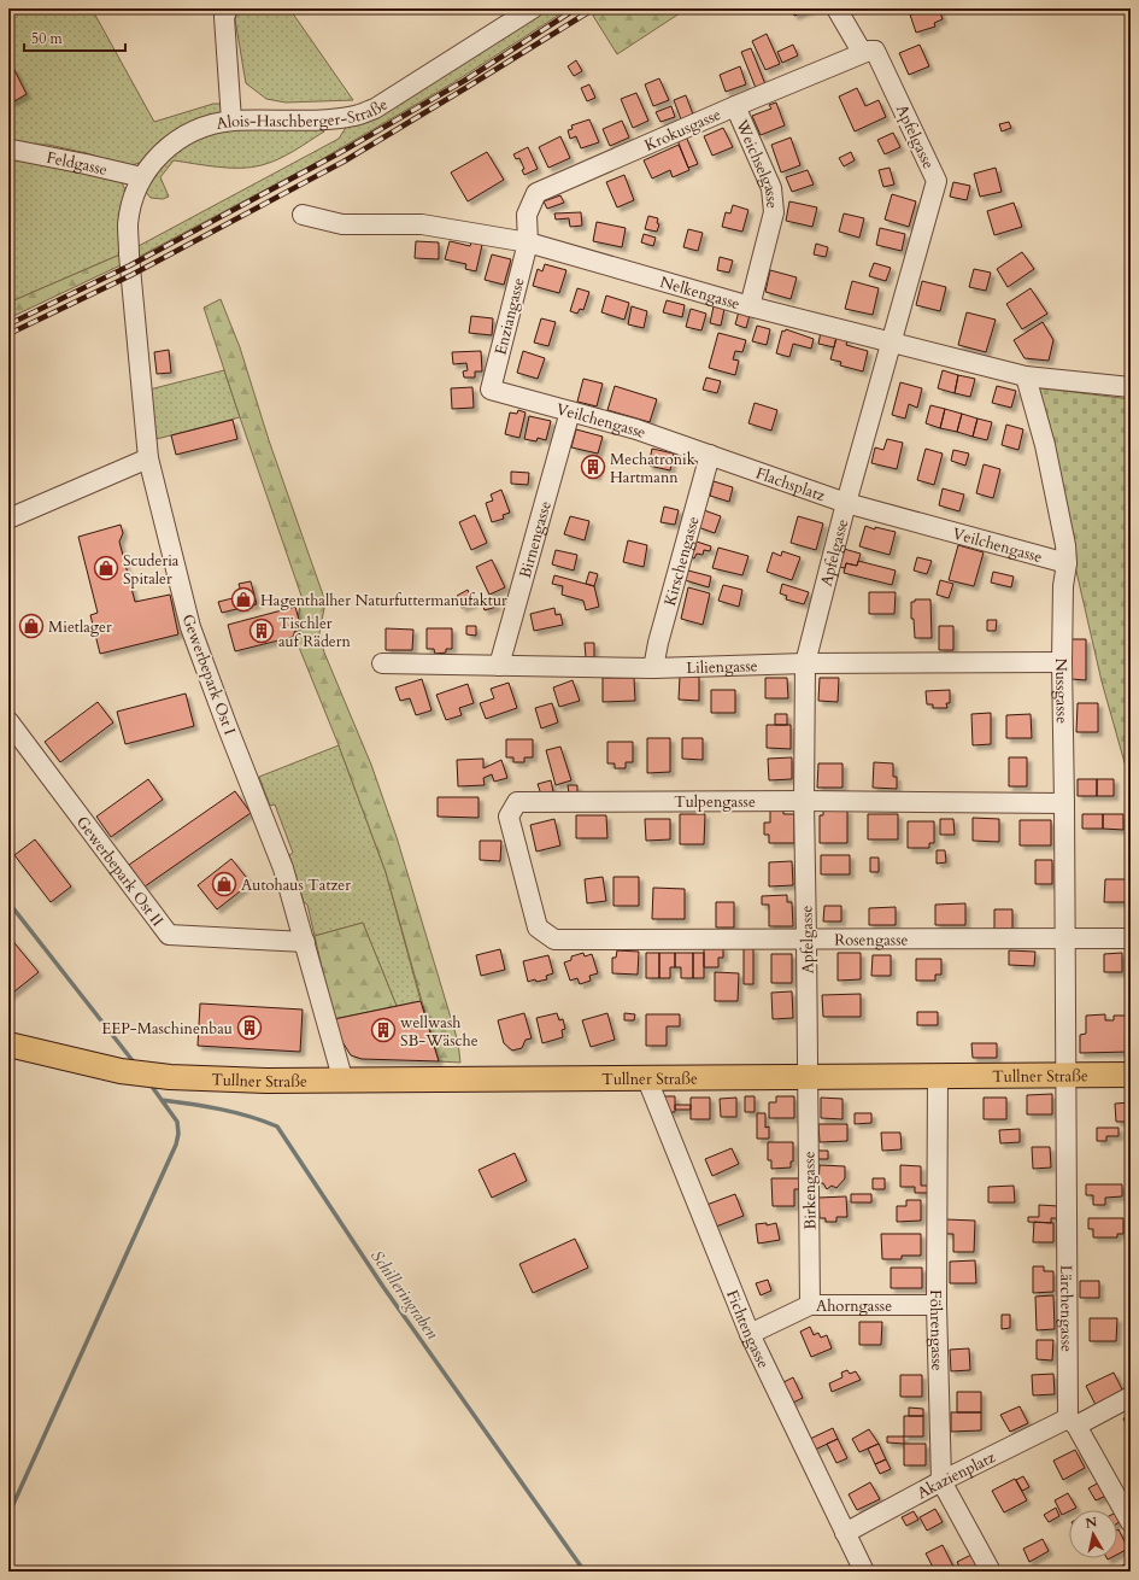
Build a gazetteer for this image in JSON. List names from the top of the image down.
{
  "streets": {
    "main road": ["Tullner Straße"],
    "street": [
      "Alois-Haschberger-Straße",
      "Krokusgasse",
      "Apfelgasse",
      "Feldgasse",
      "Weichselgasse",
      "Nelkengasse",
      "Enziangasse",
      "Veilchengasse",
      "Flachsplatz",
      "Birnengasse",
      "Kirschengasse",
      "Liliengasse",
      "Gewerbepark Ost I",
      "Nussgasse",
      "Tulpengasse",
      "Gewerbepark Ost II",
      "Rosengasse",
      "Birkengasse",
      "Ahorngasse",
      "Lärchengasse",
      "Fichtengasse",
      "Föhrengasse",
      "Akazienplatz"
    ]
  },
  "crossings": [
    ["Alois-Haschberger-Straße", "Feldgasse"],
    ["Alois-Haschberger-Straße", "Gewerbepark Ost I"],
    ["Krokusgasse", "Apfelgasse"],
    ["Krokusgasse", "Weichselgasse"],
    ["Krokusgasse", "Nelkengasse"],
    ["Krokusgasse", "Enziangasse"],
    ["Apfelgasse", "Nelkengasse"],
    ["Apfelgasse", "Flachsplatz"],
    ["Apfelgasse", "Liliengasse"],
    ["Apfelgasse", "Tulpengasse"],
    ["Apfelgasse", "Rosengasse"],
    ["Apfelgasse", "Tullner Straße"],
    ["Apfelgasse", "Birkengasse"],
    ["Weichselgasse", "Nelkengasse"],
    ["Nelkengasse", "Enziangasse"],
    ["Nelkengasse", "Nussgasse"],
    ["Enziangasse", "Veilchengasse"],
    ["Veilchengasse", "Flachsplatz"],
    ["Veilchengasse", "Birnengasse"],
    ["Veilchengasse", "Kirschengasse"],
    ["Veilchengasse", "Nussgasse"],
    ["Flachsplatz", "Kirschengasse"],
    ["Birnengasse", "Liliengasse"],
    ["Kirschengasse", "Liliengasse"],
    ["Liliengasse", "Nussgasse"],
    ["Gewerbepark Ost I", "Gewerbepark Ost II"],
    ["Gewerbepark Ost I", "Tullner Straße"],
    ["Nussgasse", "Tulpengasse"],
    ["Nussgasse", "Rosengasse"],
    ["Nussgasse", "Lärchengasse"],
    ["Tulpengasse", "Rosengasse"],
    ["Tullner Straße", "Birkengasse"],
    ["Tullner Straße", "Lärchengasse"],
    ["Tullner Straße", "Fichtengasse"],
    ["Tullner Straße", "Föhrengasse"],
    ["Birkengasse", "Ahorngasse"],
    ["Ahorngasse", "Fichtengasse"],
    ["Ahorngasse", "Föhrengasse"],
    ["Lärchengasse", "Akazienplatz"],
    ["Fichtengasse", "Akazienplatz"],
    ["Föhrengasse", "Akazienplatz"]
  ],
  "water": ["Schilleringraben"],
  "places": {
    "building": [
      "Mechatronik Hartmann",
      "Tischler auf Rädern",
      "EEP-Maschinenbau",
      "wellwash SB-Wäsche"
    ],
    "shop": [
      "Scuderia Spitaler",
      "Hagenthalher Naturfuttermanufaktur",
      "Mietlager",
      "Autohaus Tatzer"
    ]
  },
  "scale_bar": "50 m",
  "north": "top"
}
